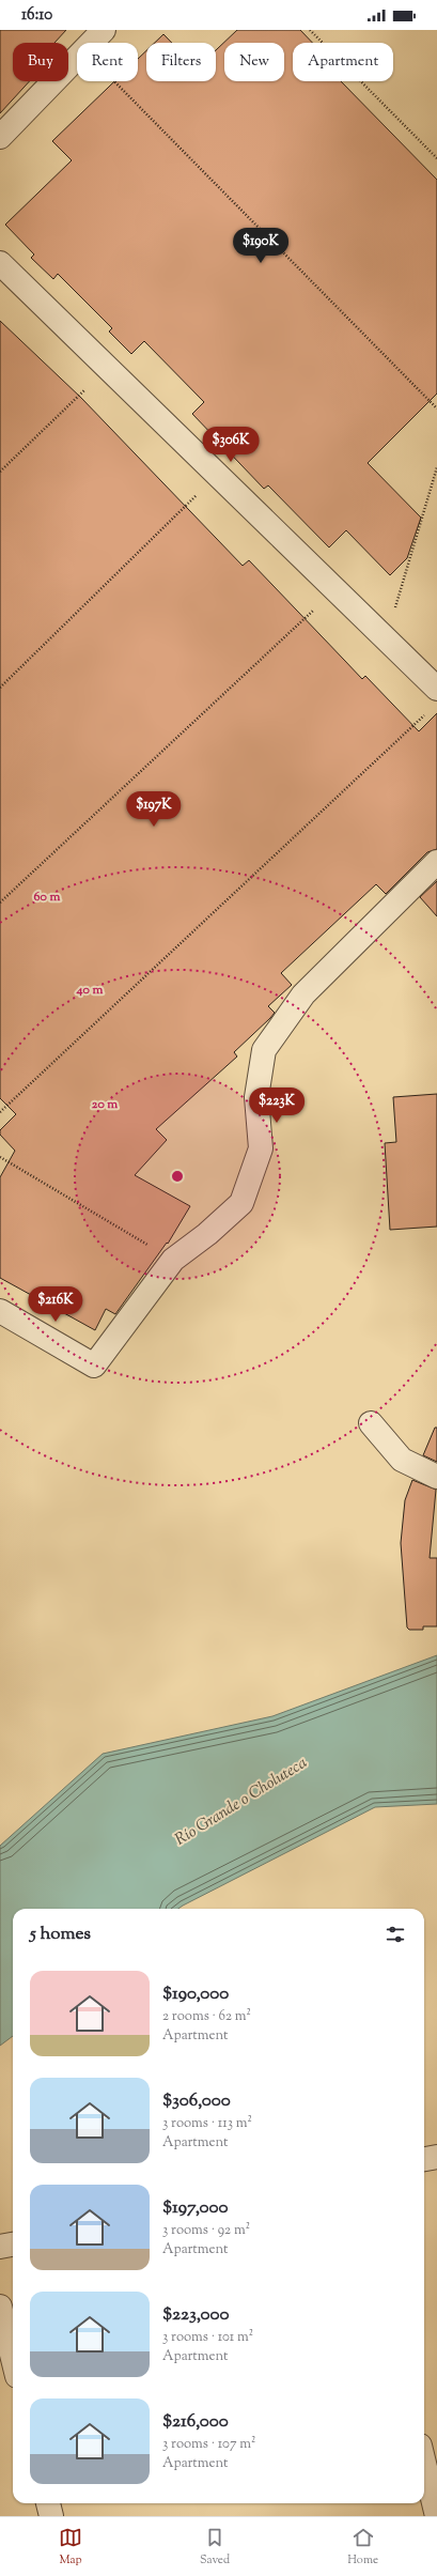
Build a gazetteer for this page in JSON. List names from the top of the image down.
{
  "water": ["Río Grande o Choluteca"],
  "page": {
    "status": "16:10",
    "chip": [
      "Buy",
      "Rent",
      "Filters",
      "New",
      "Apartment"
    ],
    "price": [
      "$190K",
      "$306K",
      "$197K",
      "$223K",
      "$216K"
    ],
    "heading": "5 homes",
    "list": [
      {
        "name": "$190,000",
        "note": "2 rooms · 62 m² · Apartment"
      },
      {
        "name": "$306,000",
        "note": "3 rooms · 113 m² · Apartment"
      },
      {
        "name": "$197,000",
        "note": "3 rooms · 92 m² · Apartment"
      },
      {
        "name": "$223,000",
        "note": "3 rooms · 101 m² · Apartment"
      },
      {
        "name": "$216,000",
        "note": "3 rooms · 107 m² · Apartment"
      }
    ],
    "tabs": ["Map", "Saved", "Home"]
  },
  "rings": ["60 m", "40 m", "20 m"]
}
